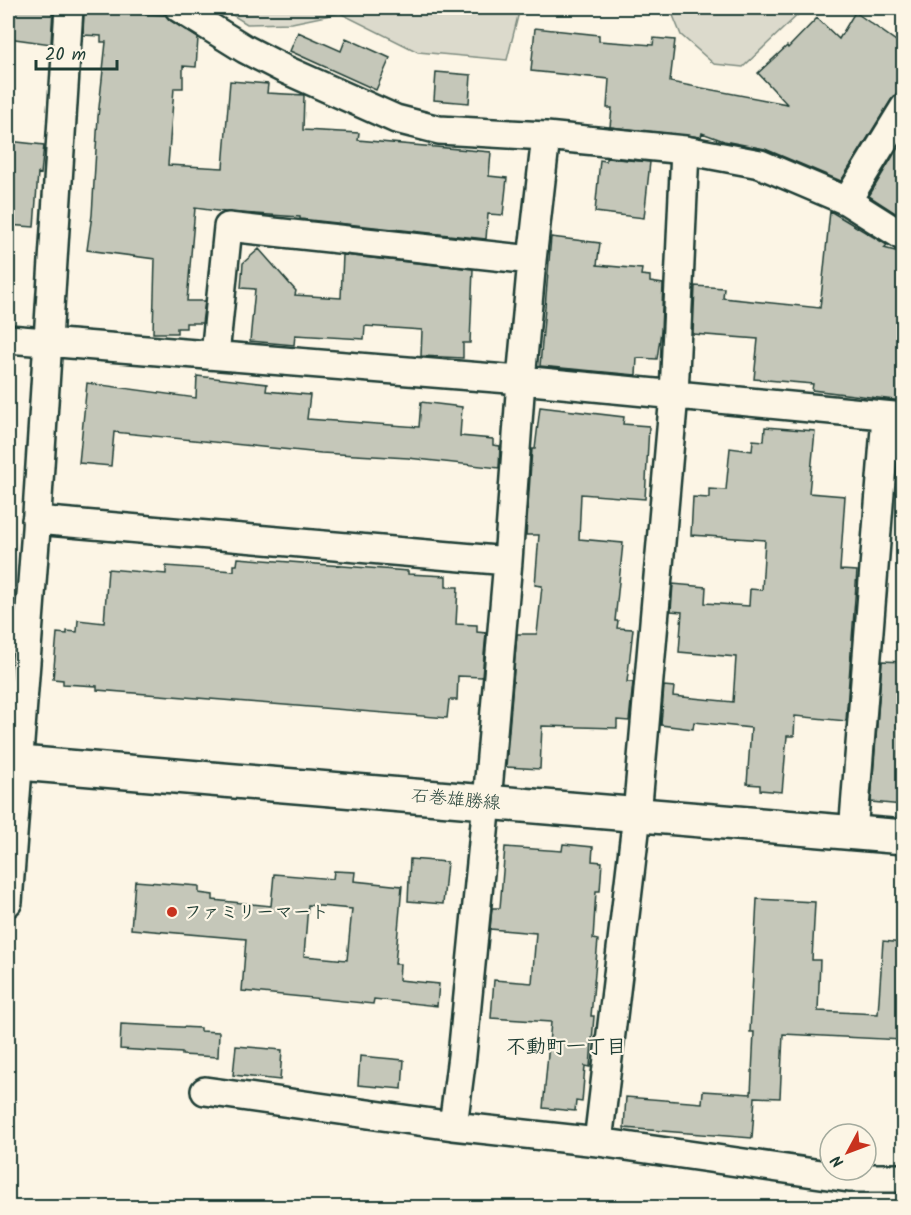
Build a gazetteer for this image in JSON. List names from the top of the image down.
{
  "streets": {
    "main road": ["石巻雄勝線"]
  },
  "districts": ["不動町一丁目"],
  "places": ["ファミリーマート"],
  "scale_bar": "20 m",
  "north": "bottom left"
}
